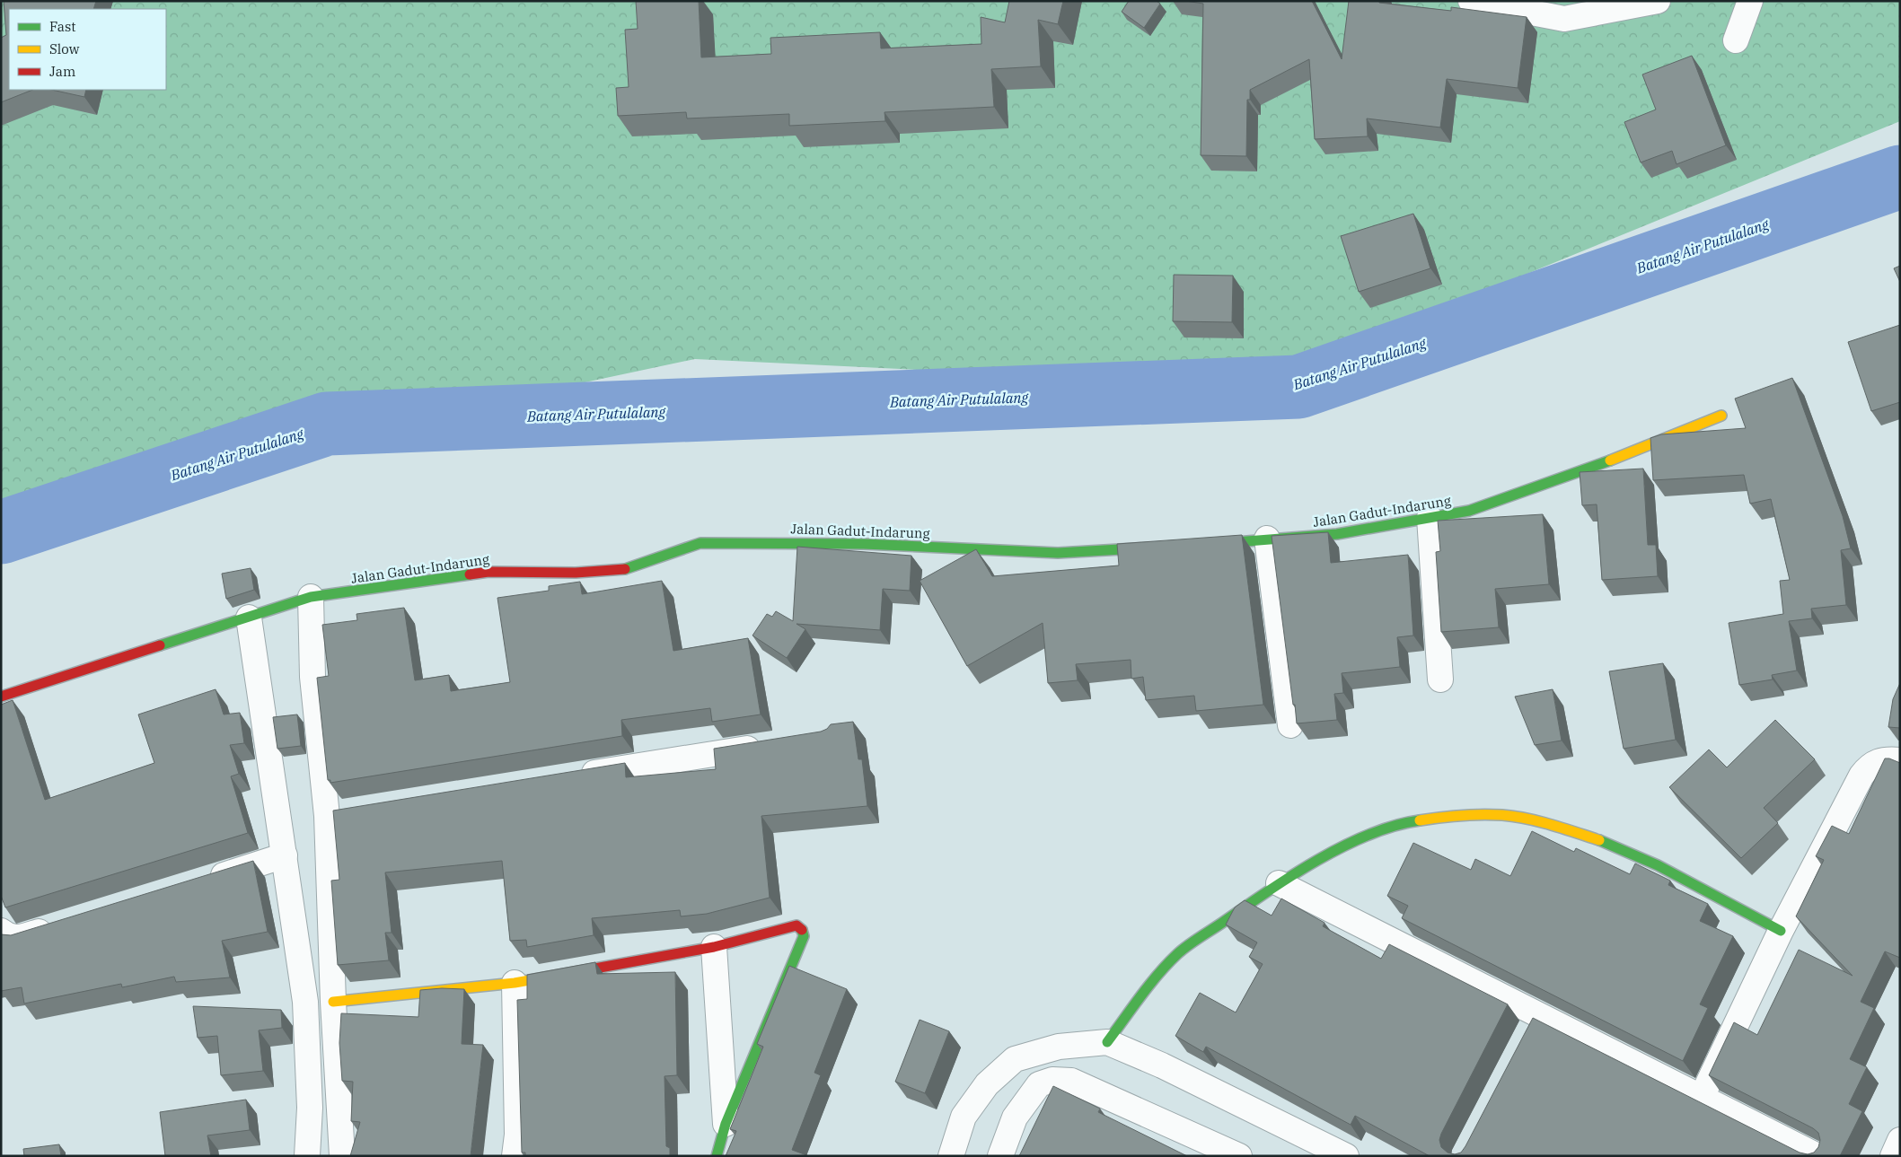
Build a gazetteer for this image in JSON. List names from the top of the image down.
{
  "streets": {
    "street": ["Jalan Gadut-Indarung"]
  },
  "water": ["Batang Air Putulalang"],
  "legend": ["Fast", "Slow", "Jam"]
}
